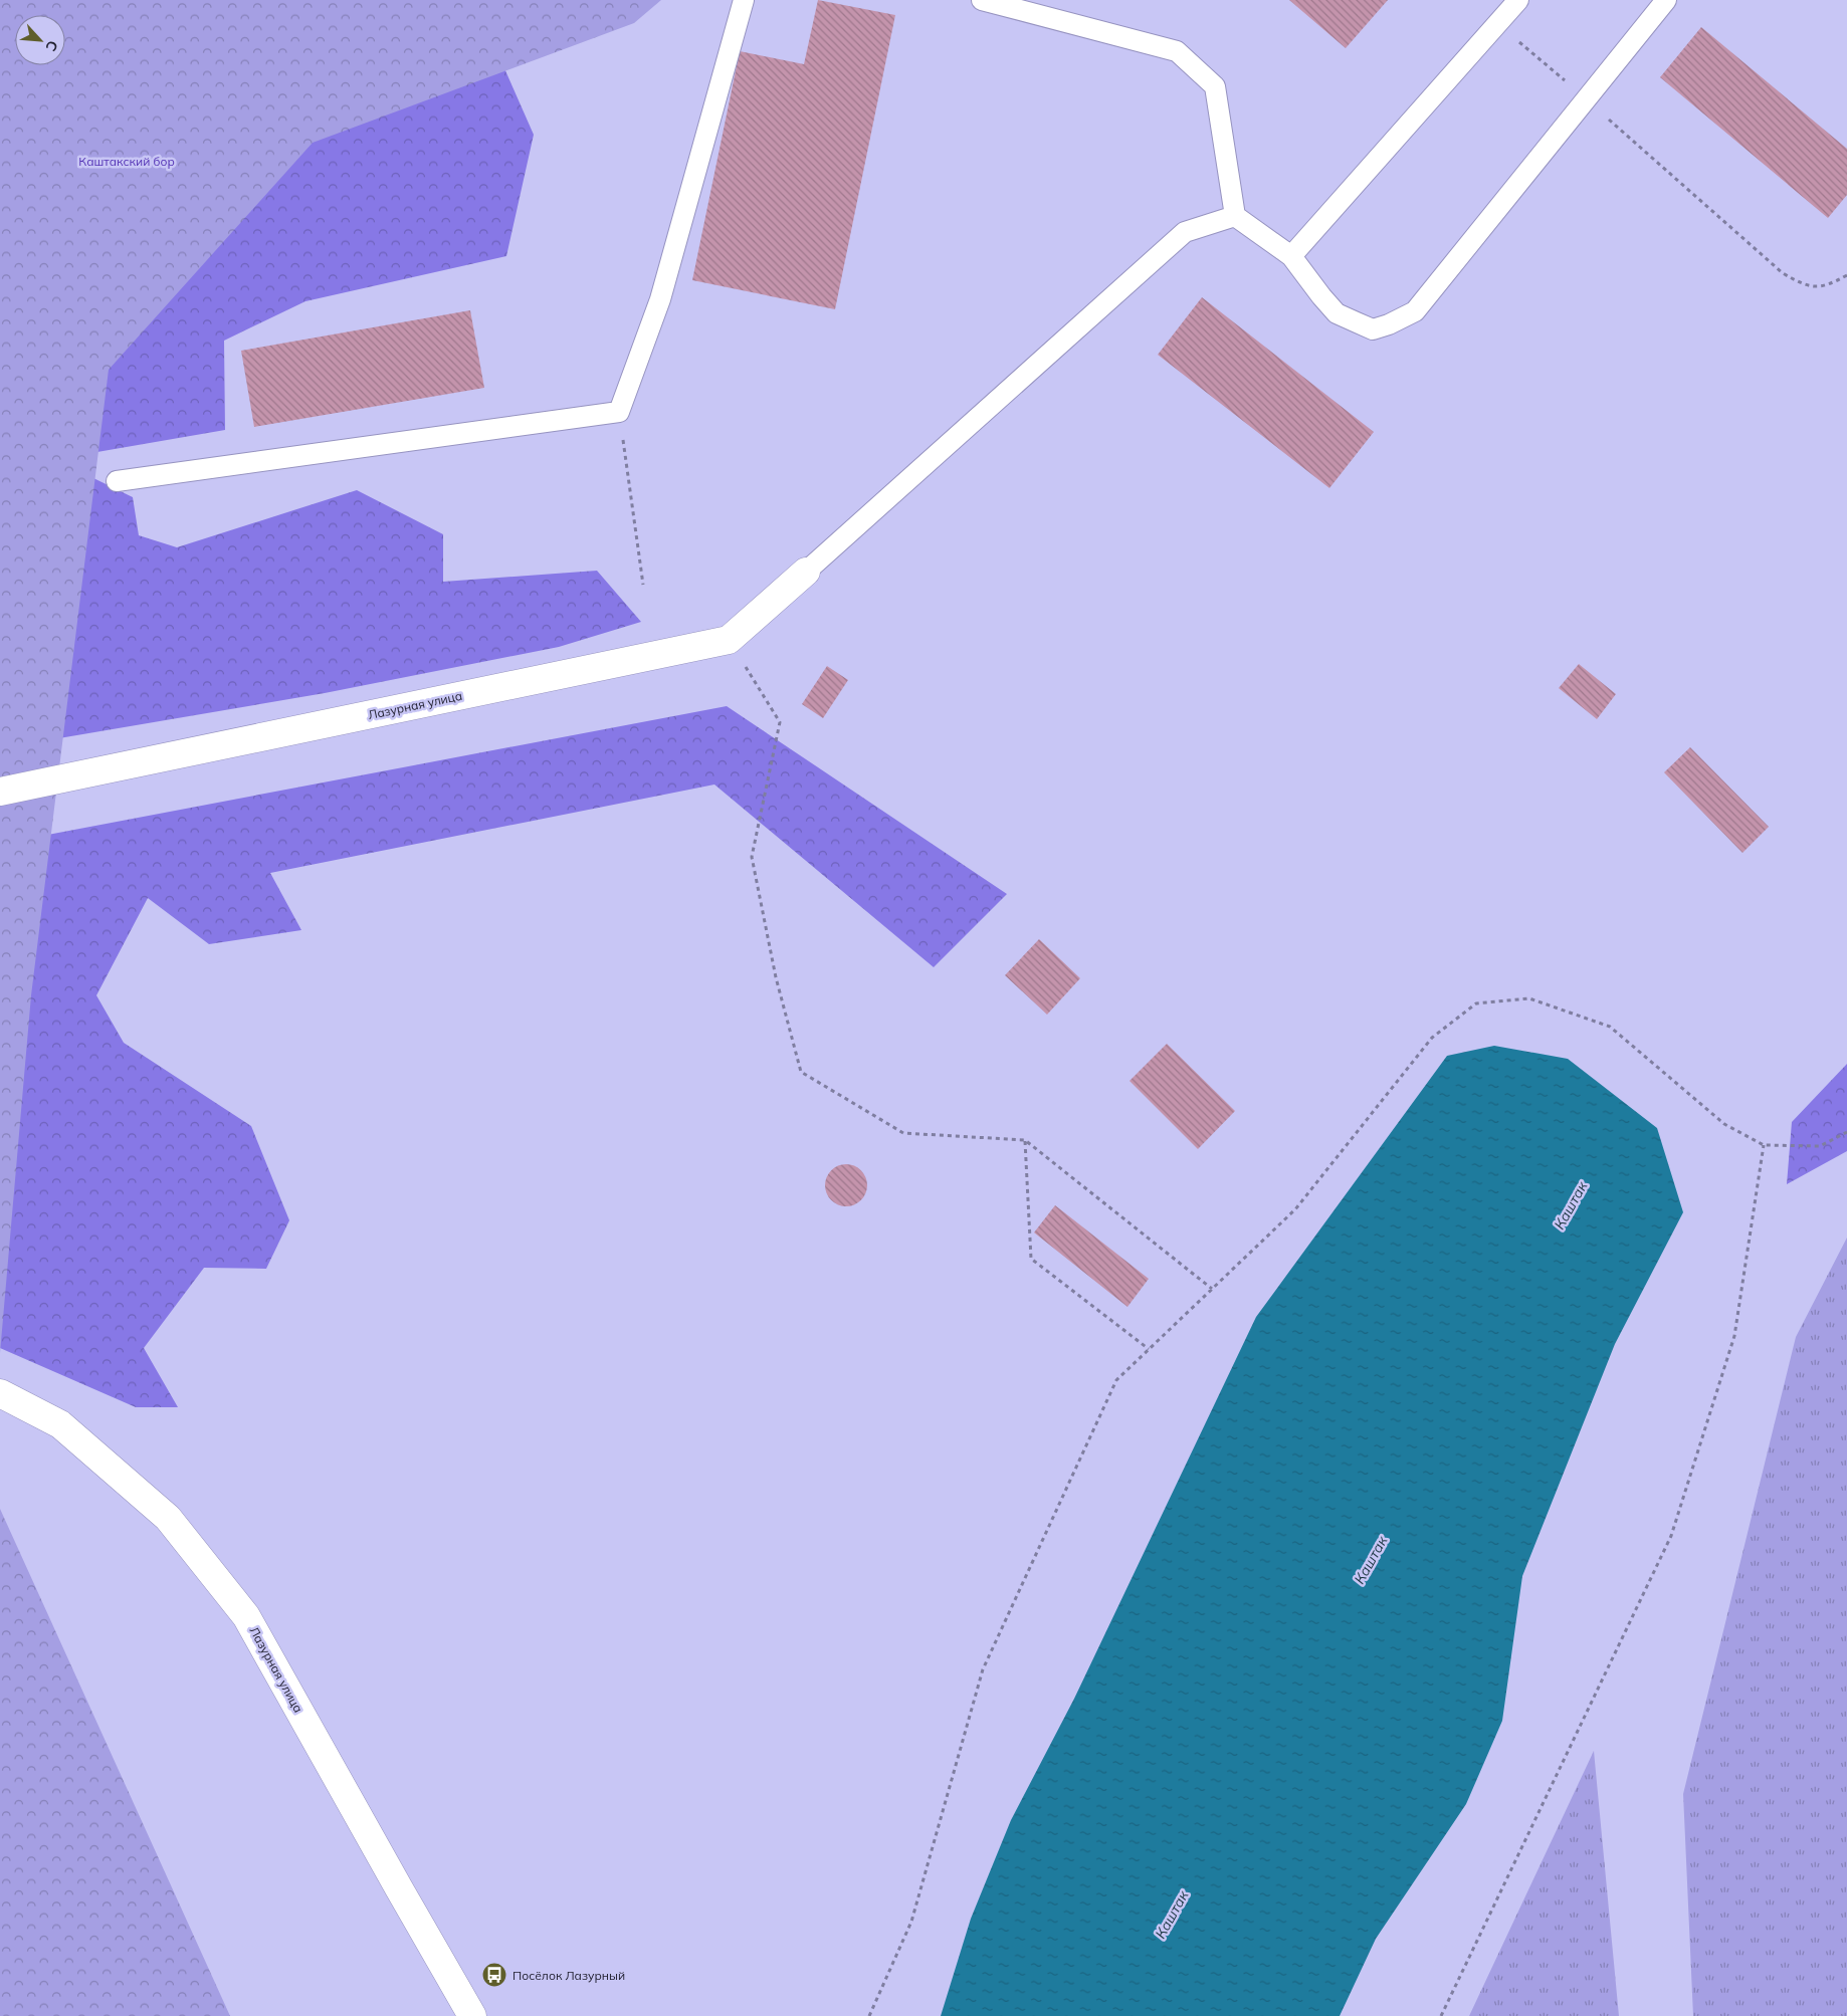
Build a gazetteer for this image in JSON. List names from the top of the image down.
{
  "streets": {
    "street": ["Лазурная улица"]
  },
  "water": ["Каштак"],
  "parks": ["Каштакский бор"],
  "places": {
    "bus stop": ["Посёлок Лазурный"]
  },
  "north": "bottom right"
}
